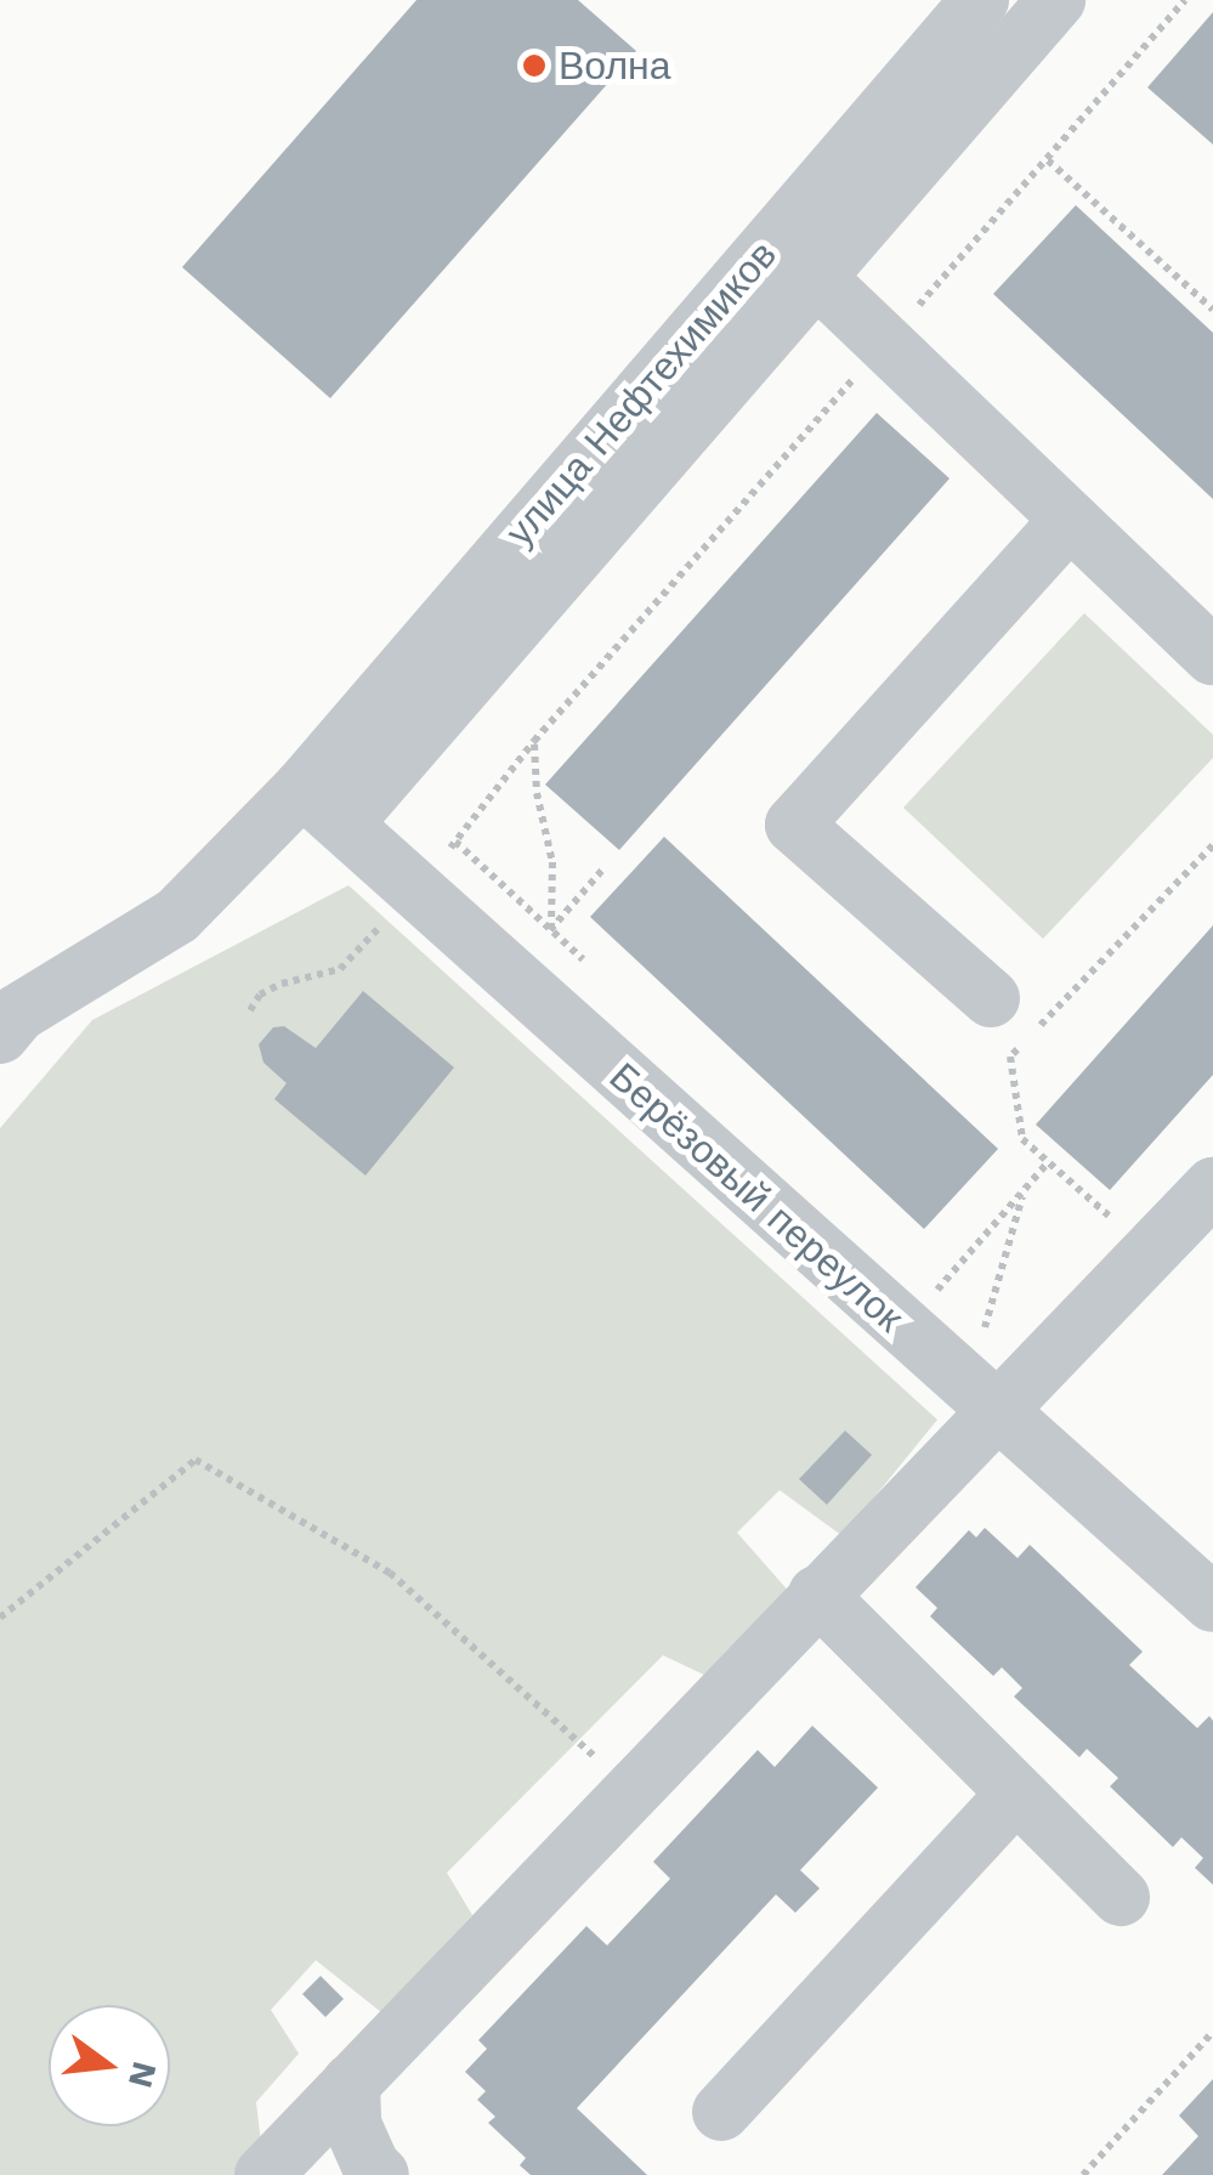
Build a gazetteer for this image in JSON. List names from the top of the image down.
{
  "streets": {
    "street": ["улица Нефтехимиков", "Берёзовый переулок"]
  },
  "crossings": [
    ["улица Нефтехимиков", "Берёзовый переулок"]
  ],
  "places": ["Волна"],
  "north": "right"
}
